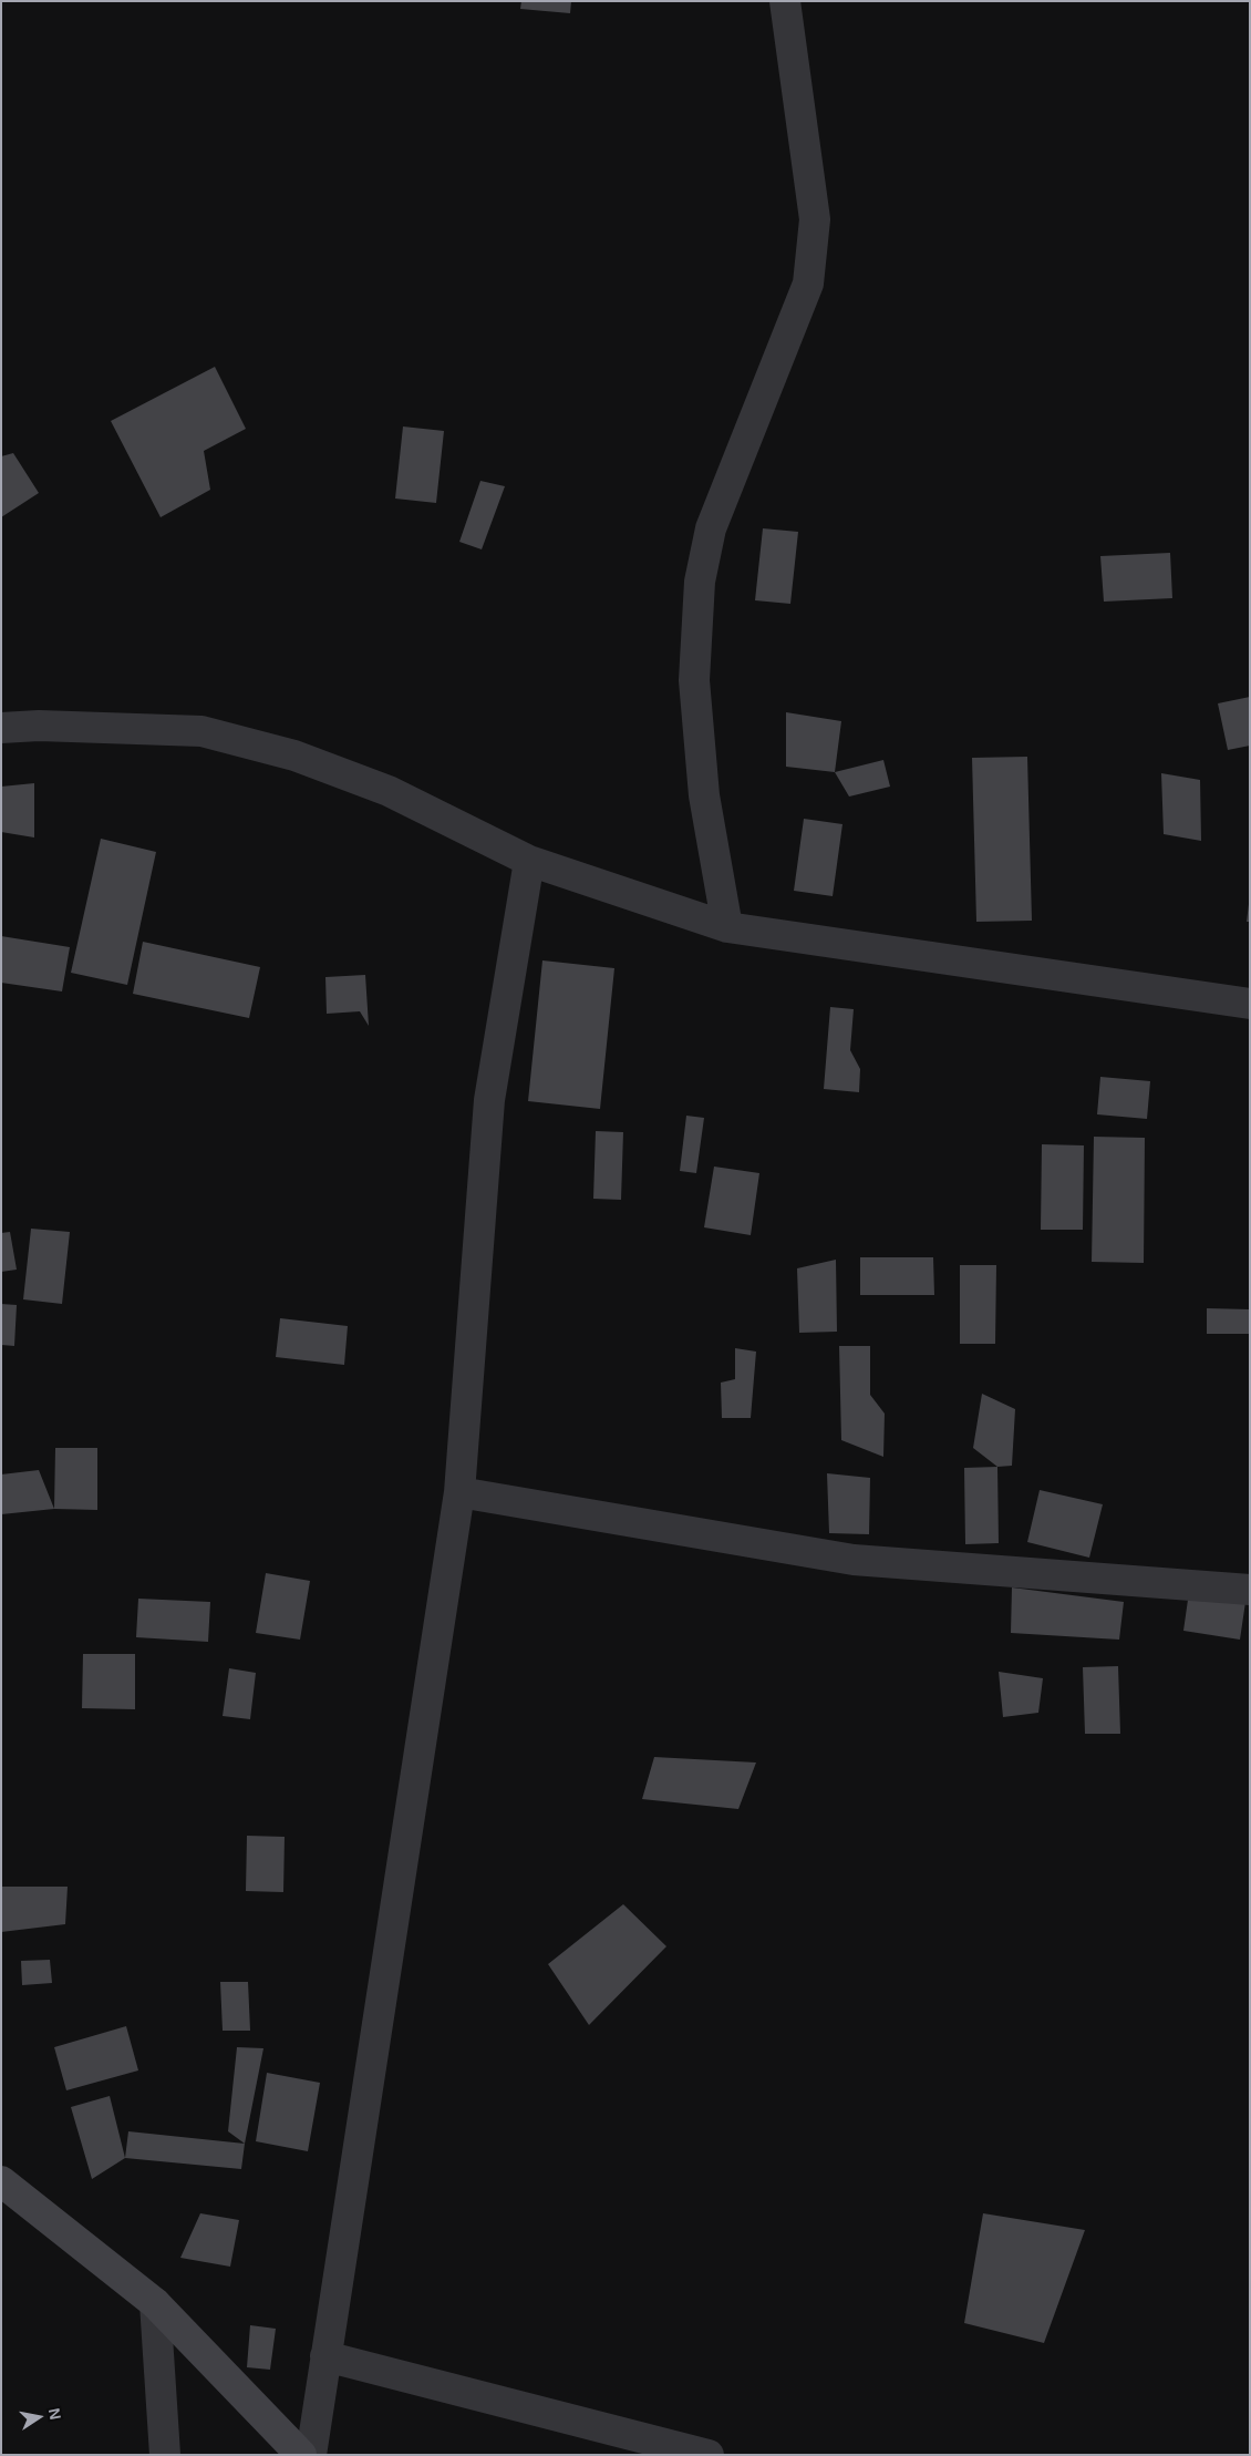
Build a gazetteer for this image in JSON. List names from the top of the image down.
{
  "north": "right"
}
